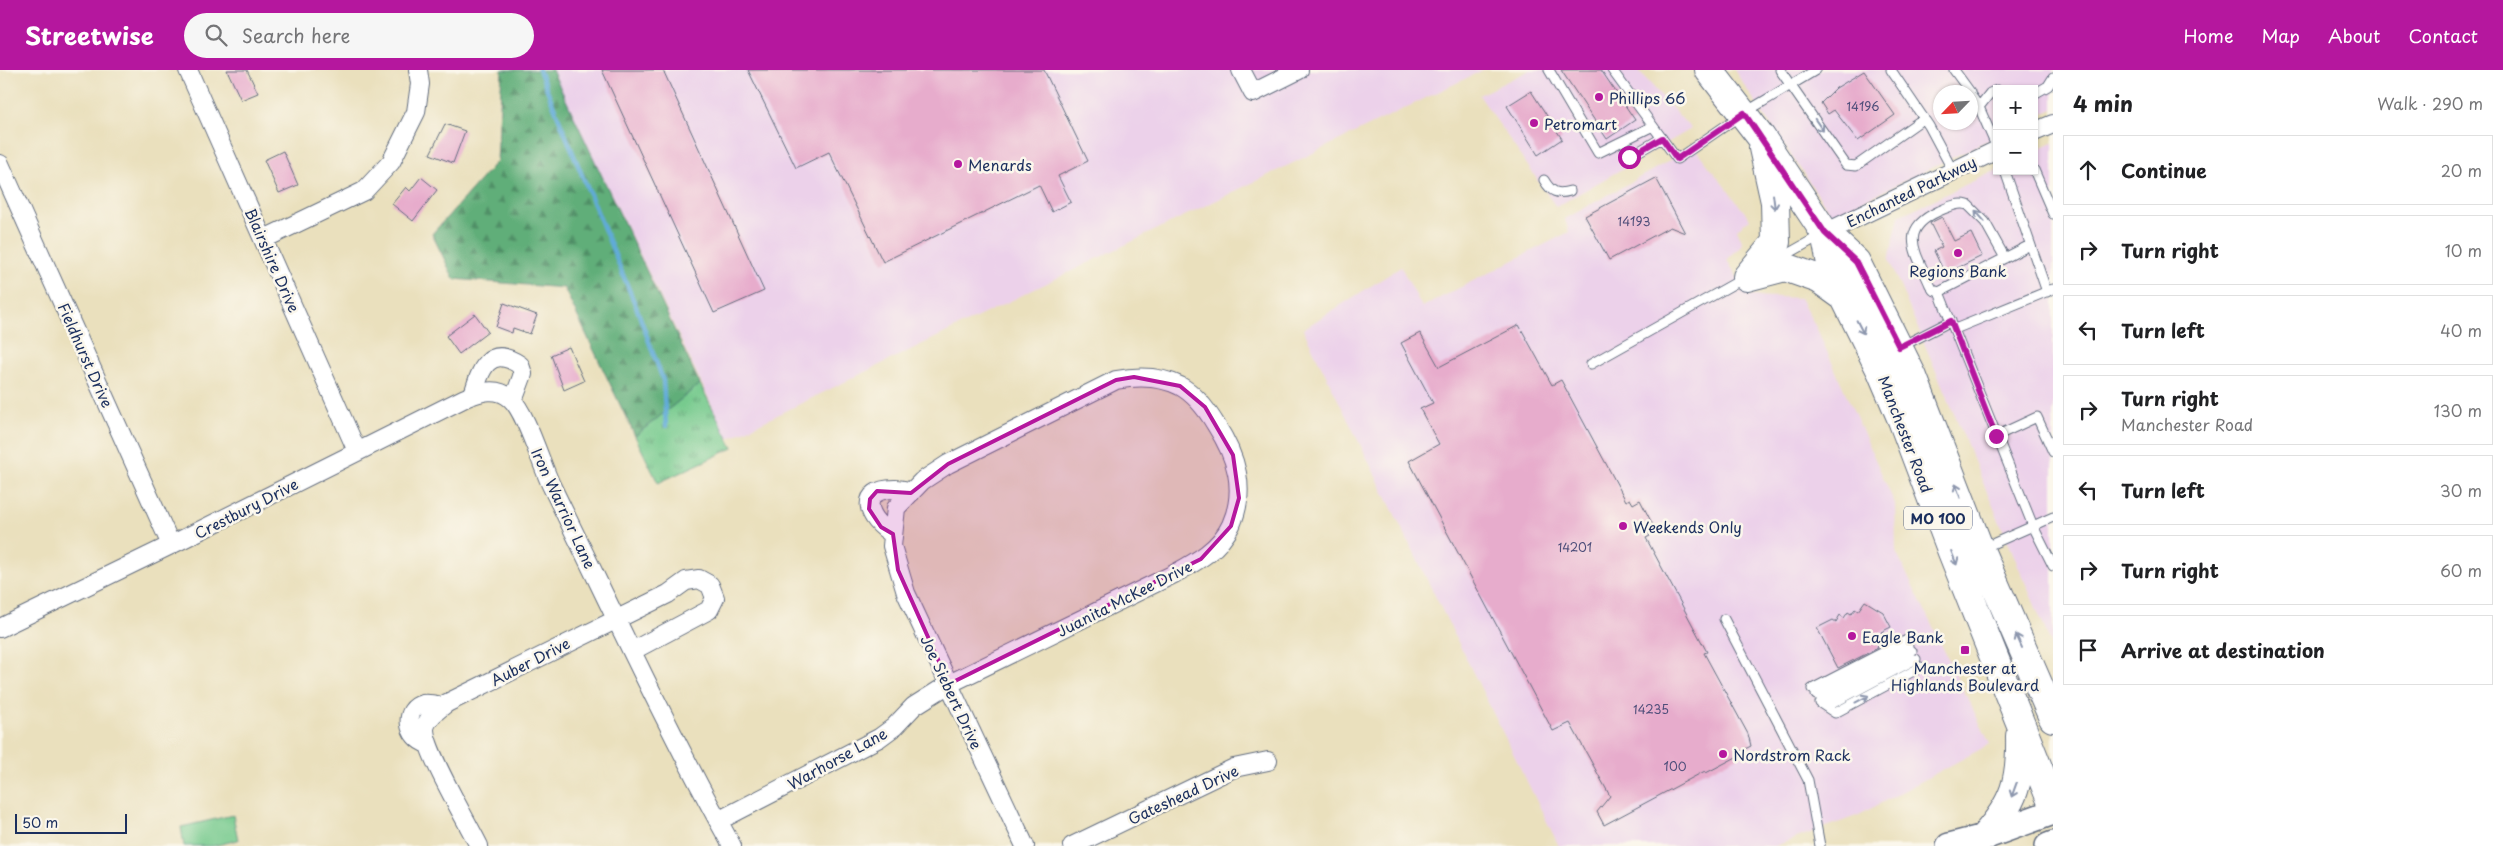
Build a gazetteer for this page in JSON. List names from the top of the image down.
{
  "streets": {
    "main road": ["Manchester Road", "MO 100"],
    "street": [
      "Enchanted Parkway",
      "Blairshire Drive",
      "Fieldhurst Drive",
      "Crestbury Drive",
      "Iron Warrior Lane",
      "Juanita McKee Drive",
      "Auber Drive",
      "Joe Siebert Drive",
      "Warhorse Lane",
      "Gateshead Drive"
    ]
  },
  "crossings": [
    ["Enchanted Parkway", "Manchester Road"],
    ["Blairshire Drive", "Crestbury Drive"],
    ["Fieldhurst Drive", "Crestbury Drive"],
    ["Crestbury Drive", "Iron Warrior Lane"],
    ["Iron Warrior Lane", "Auber Drive"],
    ["Iron Warrior Lane", "Warhorse Lane"],
    ["Juanita McKee Drive", "Joe Siebert Drive"],
    ["Juanita McKee Drive", "Warhorse Lane"],
    ["Joe Siebert Drive", "Warhorse Lane"]
  ],
  "places": {
    "other": [
      "Phillips 66",
      "Petromart",
      "Menards",
      "Regions Bank",
      "Weekends Only",
      "Eagle Bank",
      "Nordstrom Rack"
    ],
    "transit": ["Manchester at Highlands Boulevard"]
  },
  "house_numbers": [
    "14196",
    "14193",
    "14201",
    "14235",
    "100"
  ],
  "scale_bar": "50 m",
  "north": "bottom left",
  "page": {
    "header": "Streetwise",
    "search": "Search here",
    "nav": [
      "Home",
      "Map",
      "About",
      "Contact"
    ],
    "heading": ["4 min", "Walk · 290 m"],
    "map_buttons": ["+", "−"],
    "list": [
      ["Continue", "20 m"],
      ["Turn right", "10 m"],
      ["Turn left", "40 m"],
      ["Turn right", "Manchester Road", "130 m"],
      ["Turn left", "30 m"],
      ["Turn right", "60 m"],
      "Arrive at destination"
    ],
    "scale": "50 m"
  }
}
